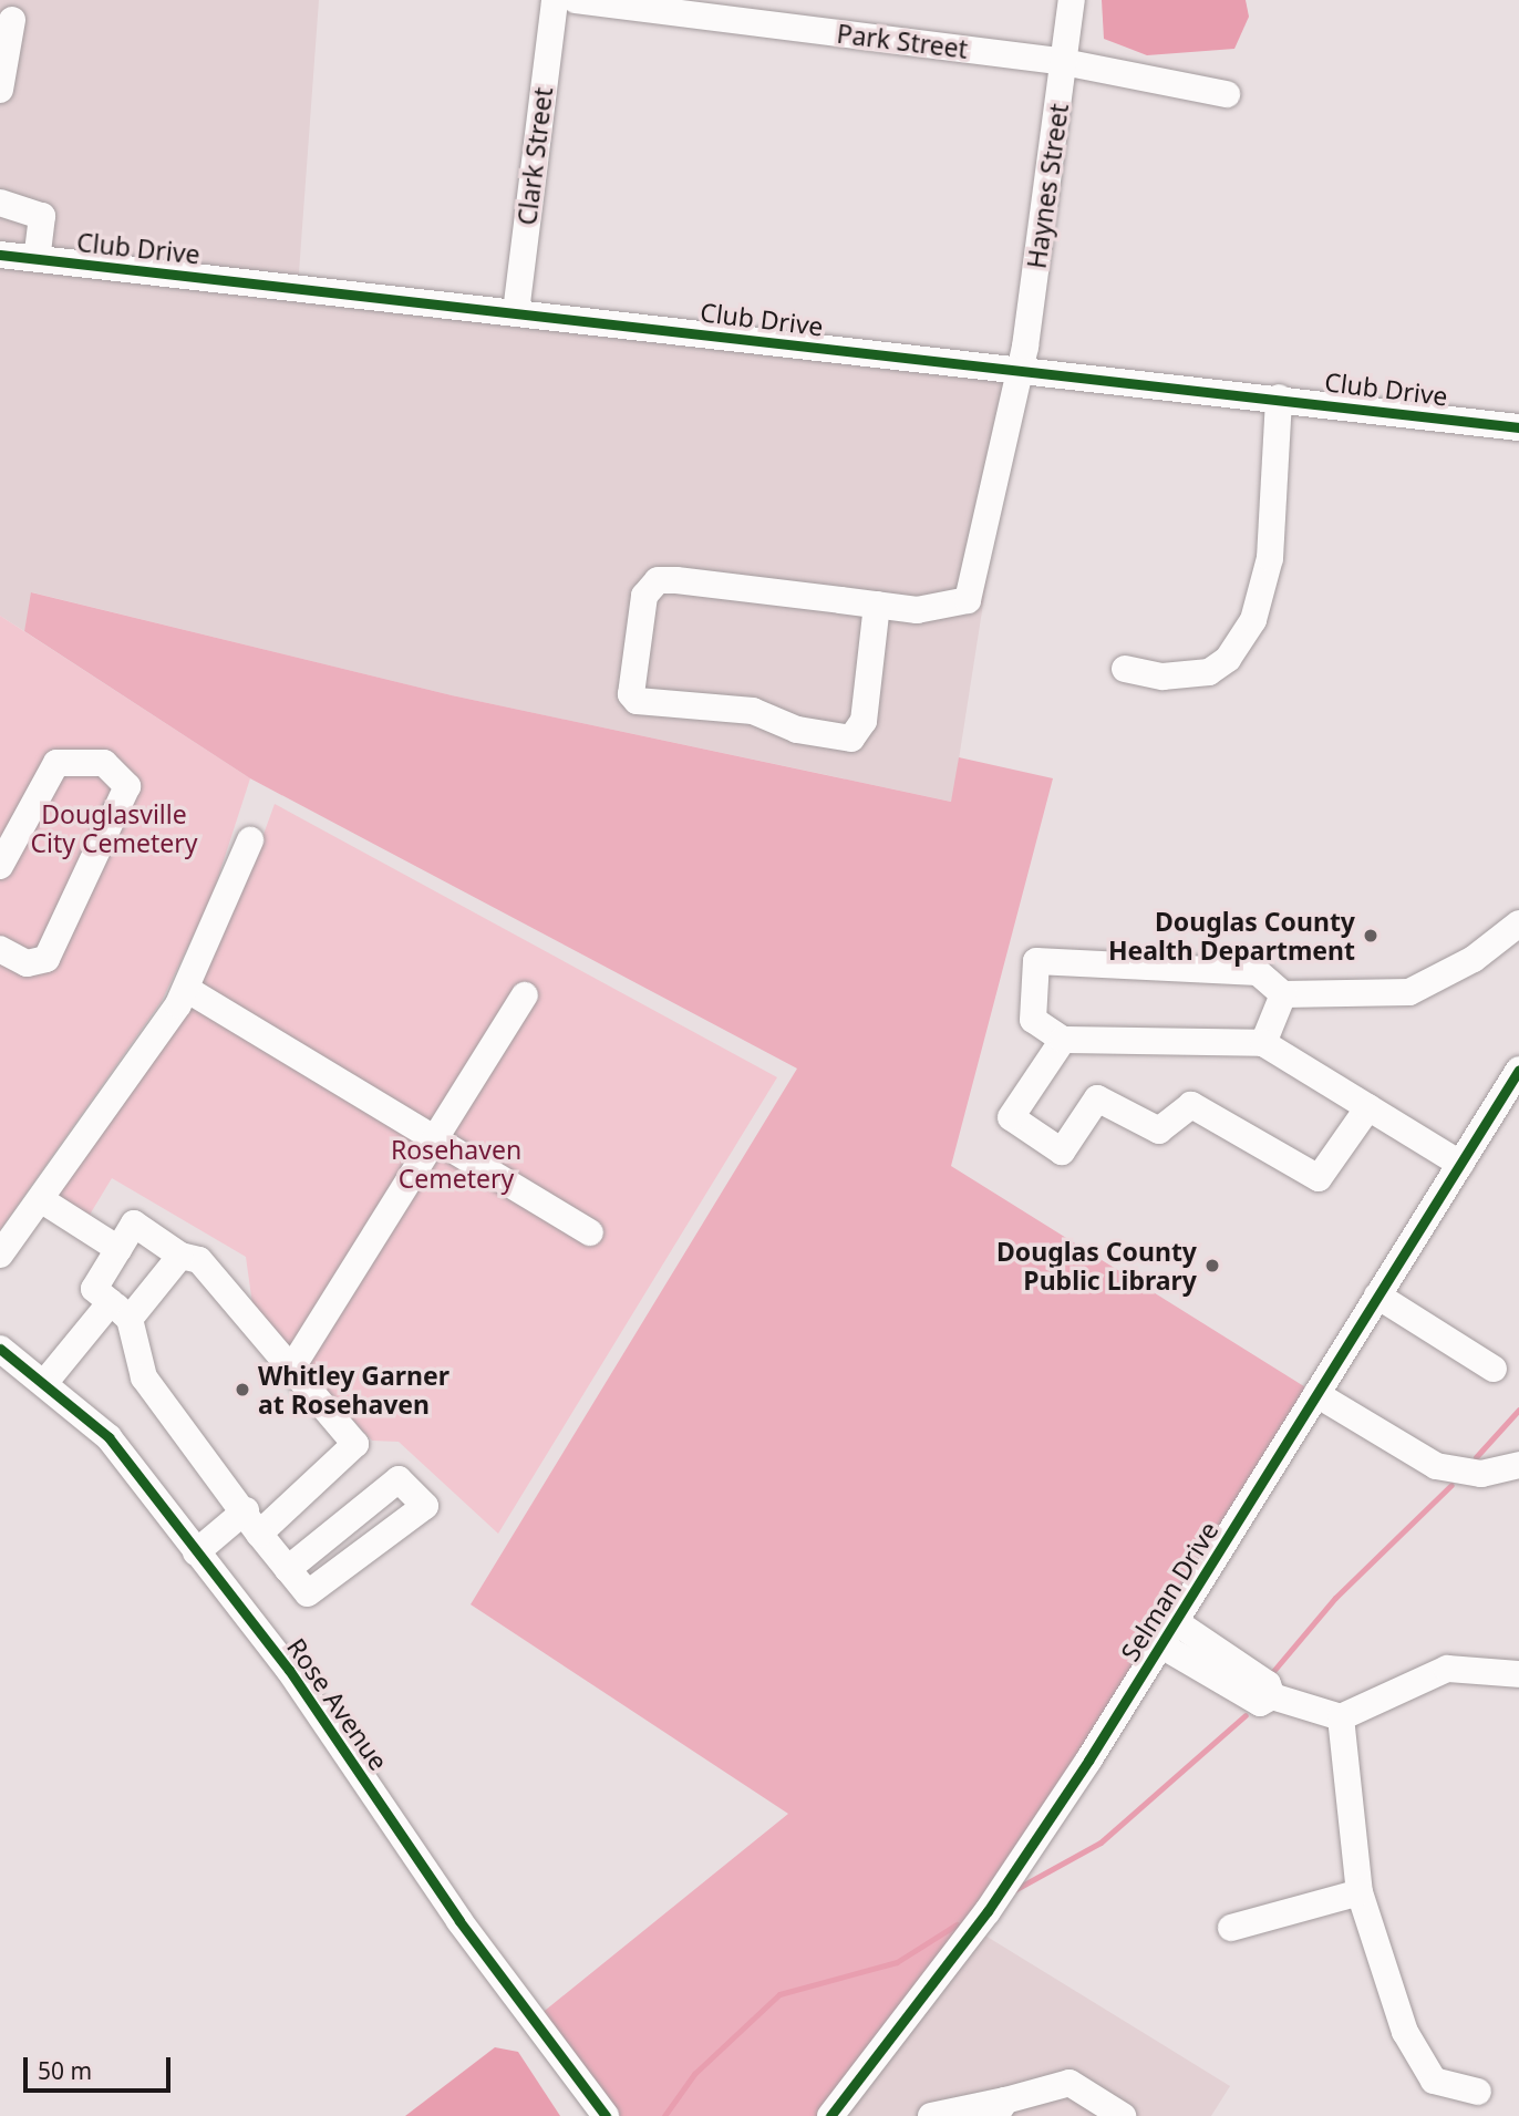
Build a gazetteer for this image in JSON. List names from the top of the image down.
{
  "streets": {
    "street": [
      "Park Street",
      "Clark Street",
      "Haynes Street",
      "Club Drive",
      "Selman Drive",
      "Rose Avenue"
    ]
  },
  "crossings": [
    ["Park Street", "Haynes Street"],
    ["Clark Street", "Club Drive"],
    ["Haynes Street", "Club Drive"]
  ],
  "parks": ["Douglasville City Cemetery", "Rosehaven Cemetery"],
  "places": ["Douglas County Health Department", "Douglas County Public Library", "Whitley Garner at Rosehaven"],
  "scale_bar": "50 m"
}
